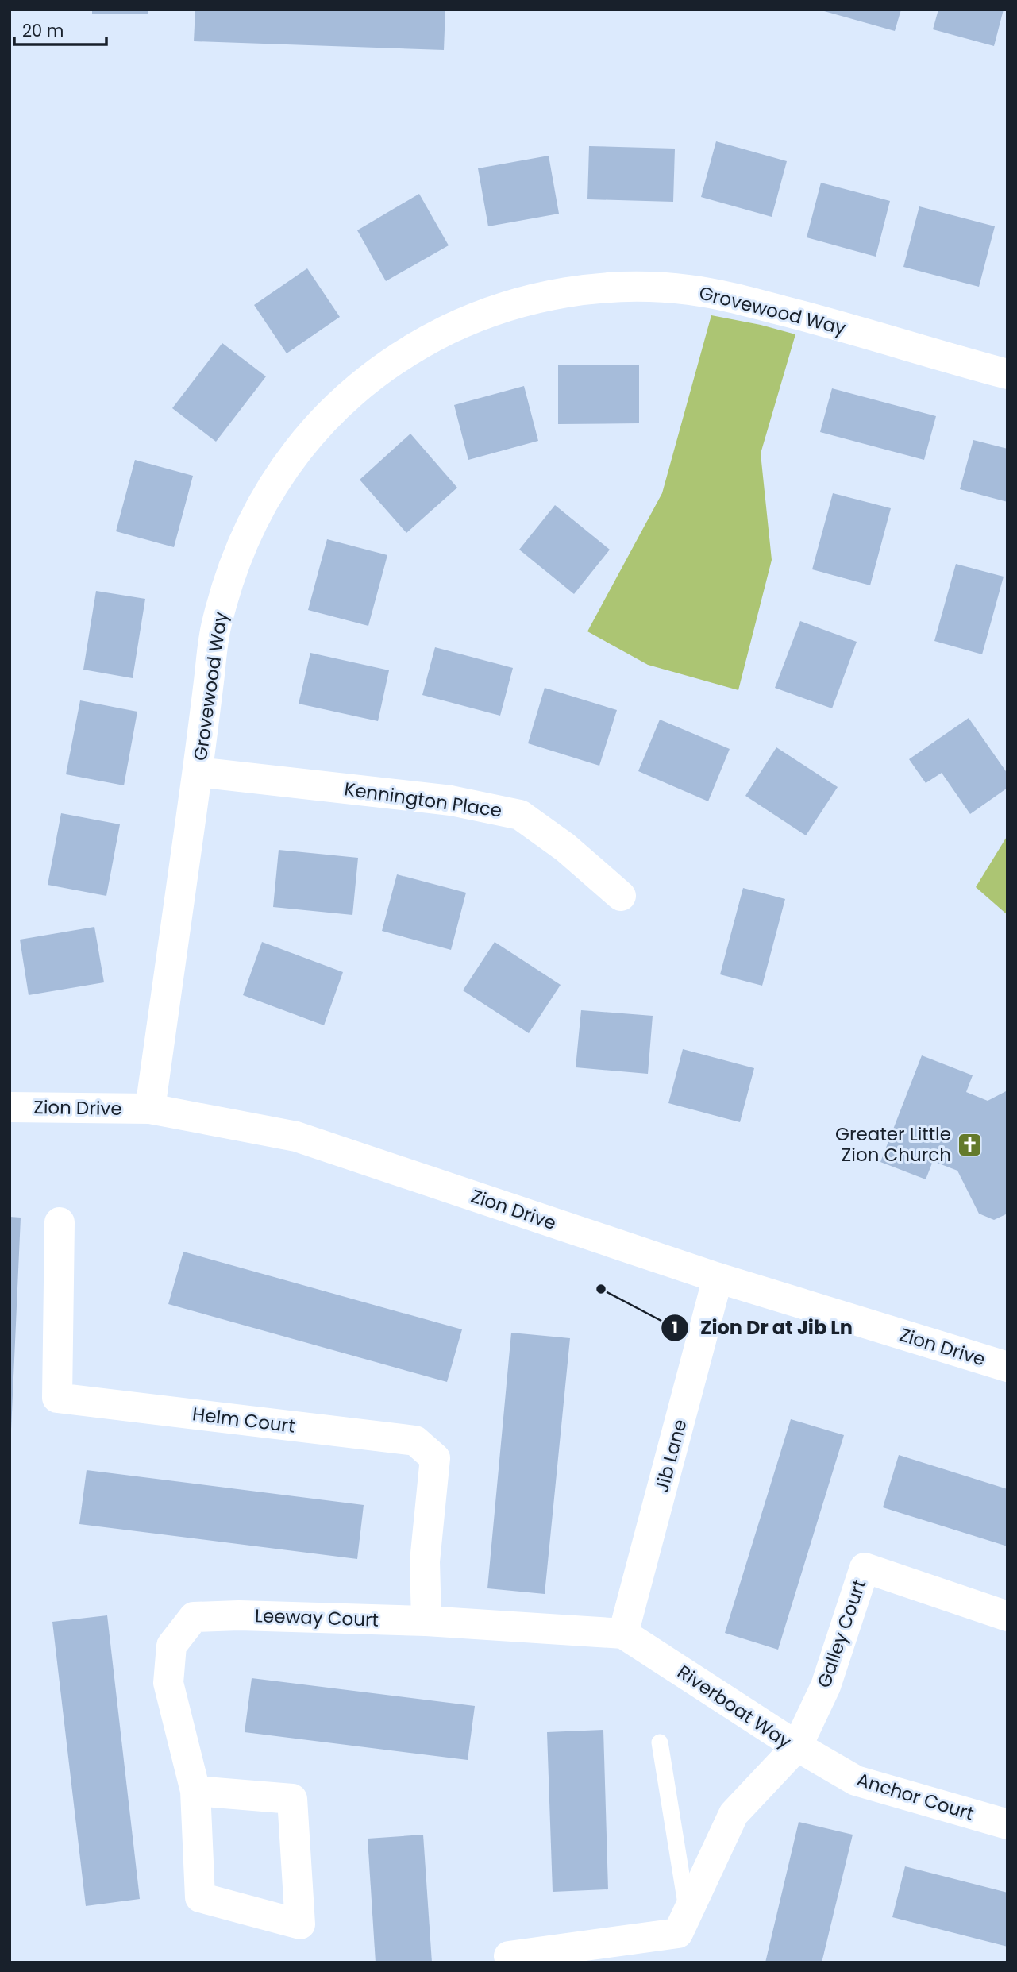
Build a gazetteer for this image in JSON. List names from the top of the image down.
{
  "streets": {
    "street": [
      "Grovewood Way",
      "Kennington Place",
      "Zion Drive",
      "Helm Court",
      "Jib Lane",
      "Leeway Court",
      "Galley Court",
      "Riverboat Way",
      "Anchor Court"
    ]
  },
  "crossings": [
    ["Grovewood Way", "Kennington Place"],
    ["Grovewood Way", "Zion Drive"],
    ["Zion Drive", "Jib Lane"],
    ["Helm Court", "Leeway Court"],
    ["Jib Lane", "Leeway Court"],
    ["Jib Lane", "Riverboat Way"],
    ["Leeway Court", "Riverboat Way"],
    ["Galley Court", "Riverboat Way"],
    ["Galley Court", "Anchor Court"],
    ["Riverboat Way", "Anchor Court"]
  ],
  "places": {
    "church": ["Greater Little Zion Church"],
    "other": ["Zion Dr at Jib Ln"]
  },
  "scale_bar": "20 m"
}
